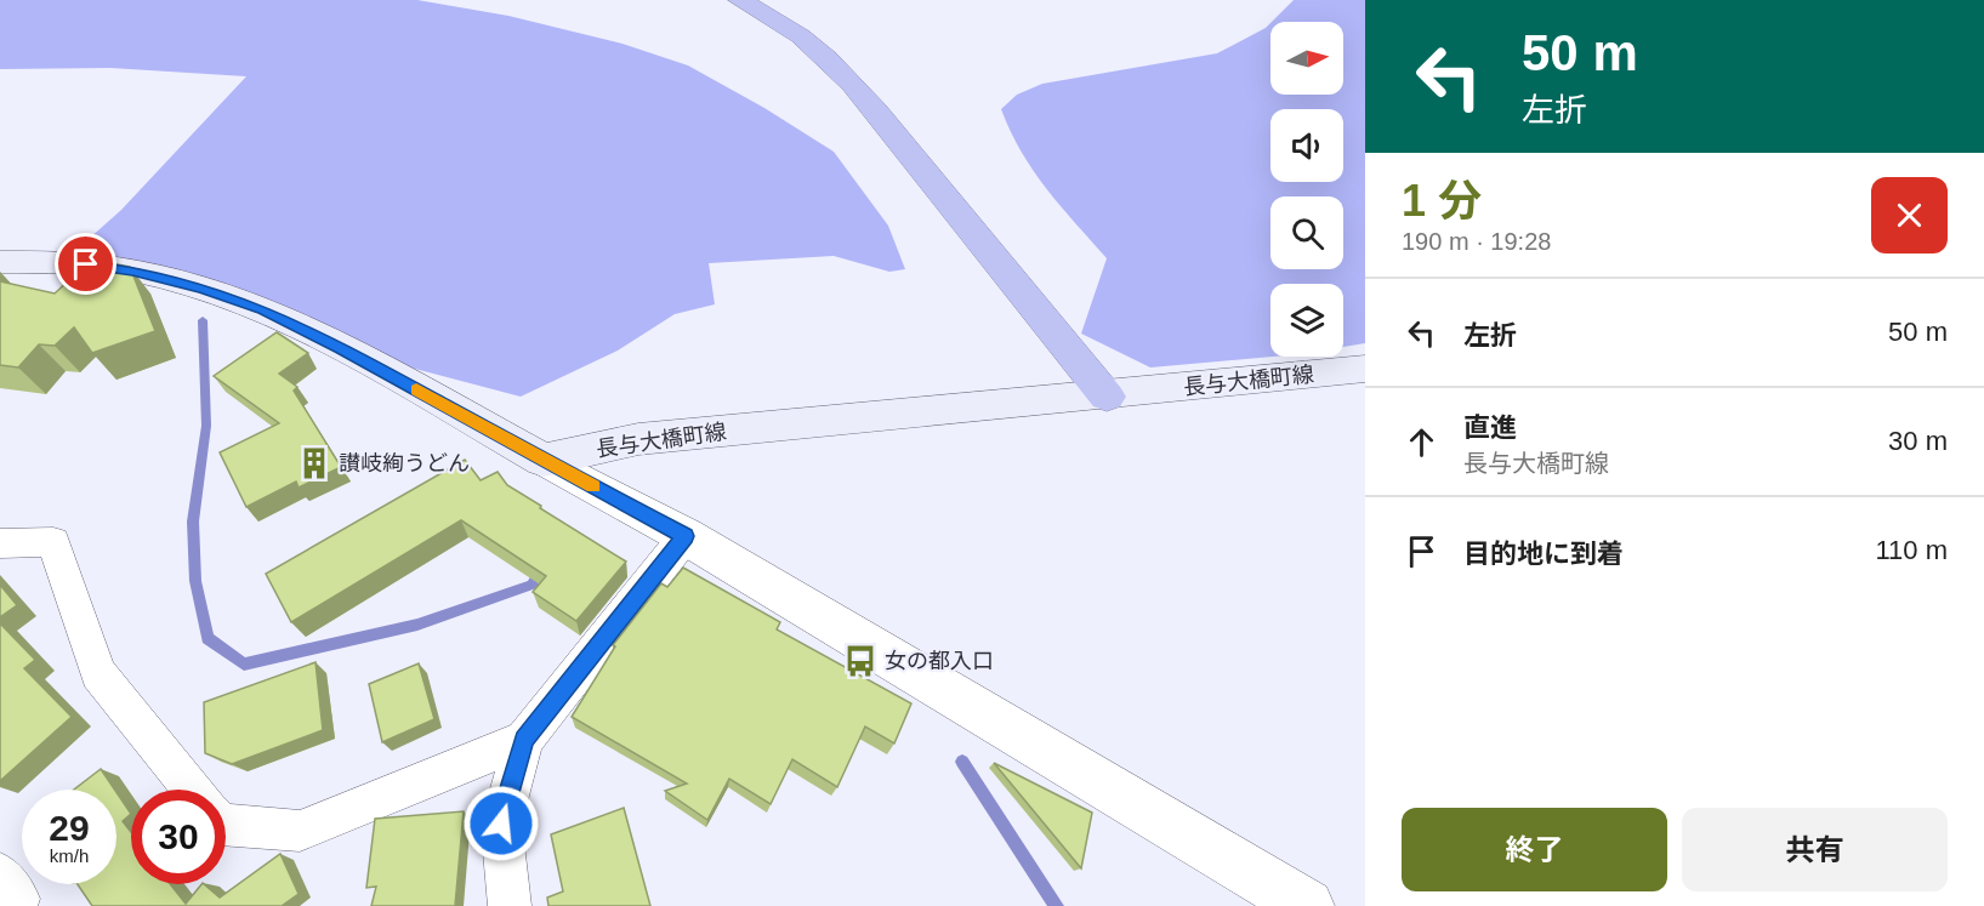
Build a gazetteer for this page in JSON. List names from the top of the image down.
{
  "streets": {
    "main road": ["長与大橋町線"]
  },
  "places": {
    "building": ["讃岐絢うどん"],
    "bus stop": ["女の都入口"]
  },
  "north": "right",
  "page": {
    "turn": ["50 m", "左折"],
    "heading": ["1 分", "190 m · 19:28"],
    "list": [
      {
        "name": "左折",
        "value": "50 m"
      },
      {
        "name": "直進",
        "note": "長与大橋町線",
        "value": "30 m"
      },
      {
        "name": "目的地に到着",
        "value": "110 m"
      }
    ],
    "speed": "29 km/h",
    "limit": "30",
    "buttons": ["終了", "共有"]
  }
}
